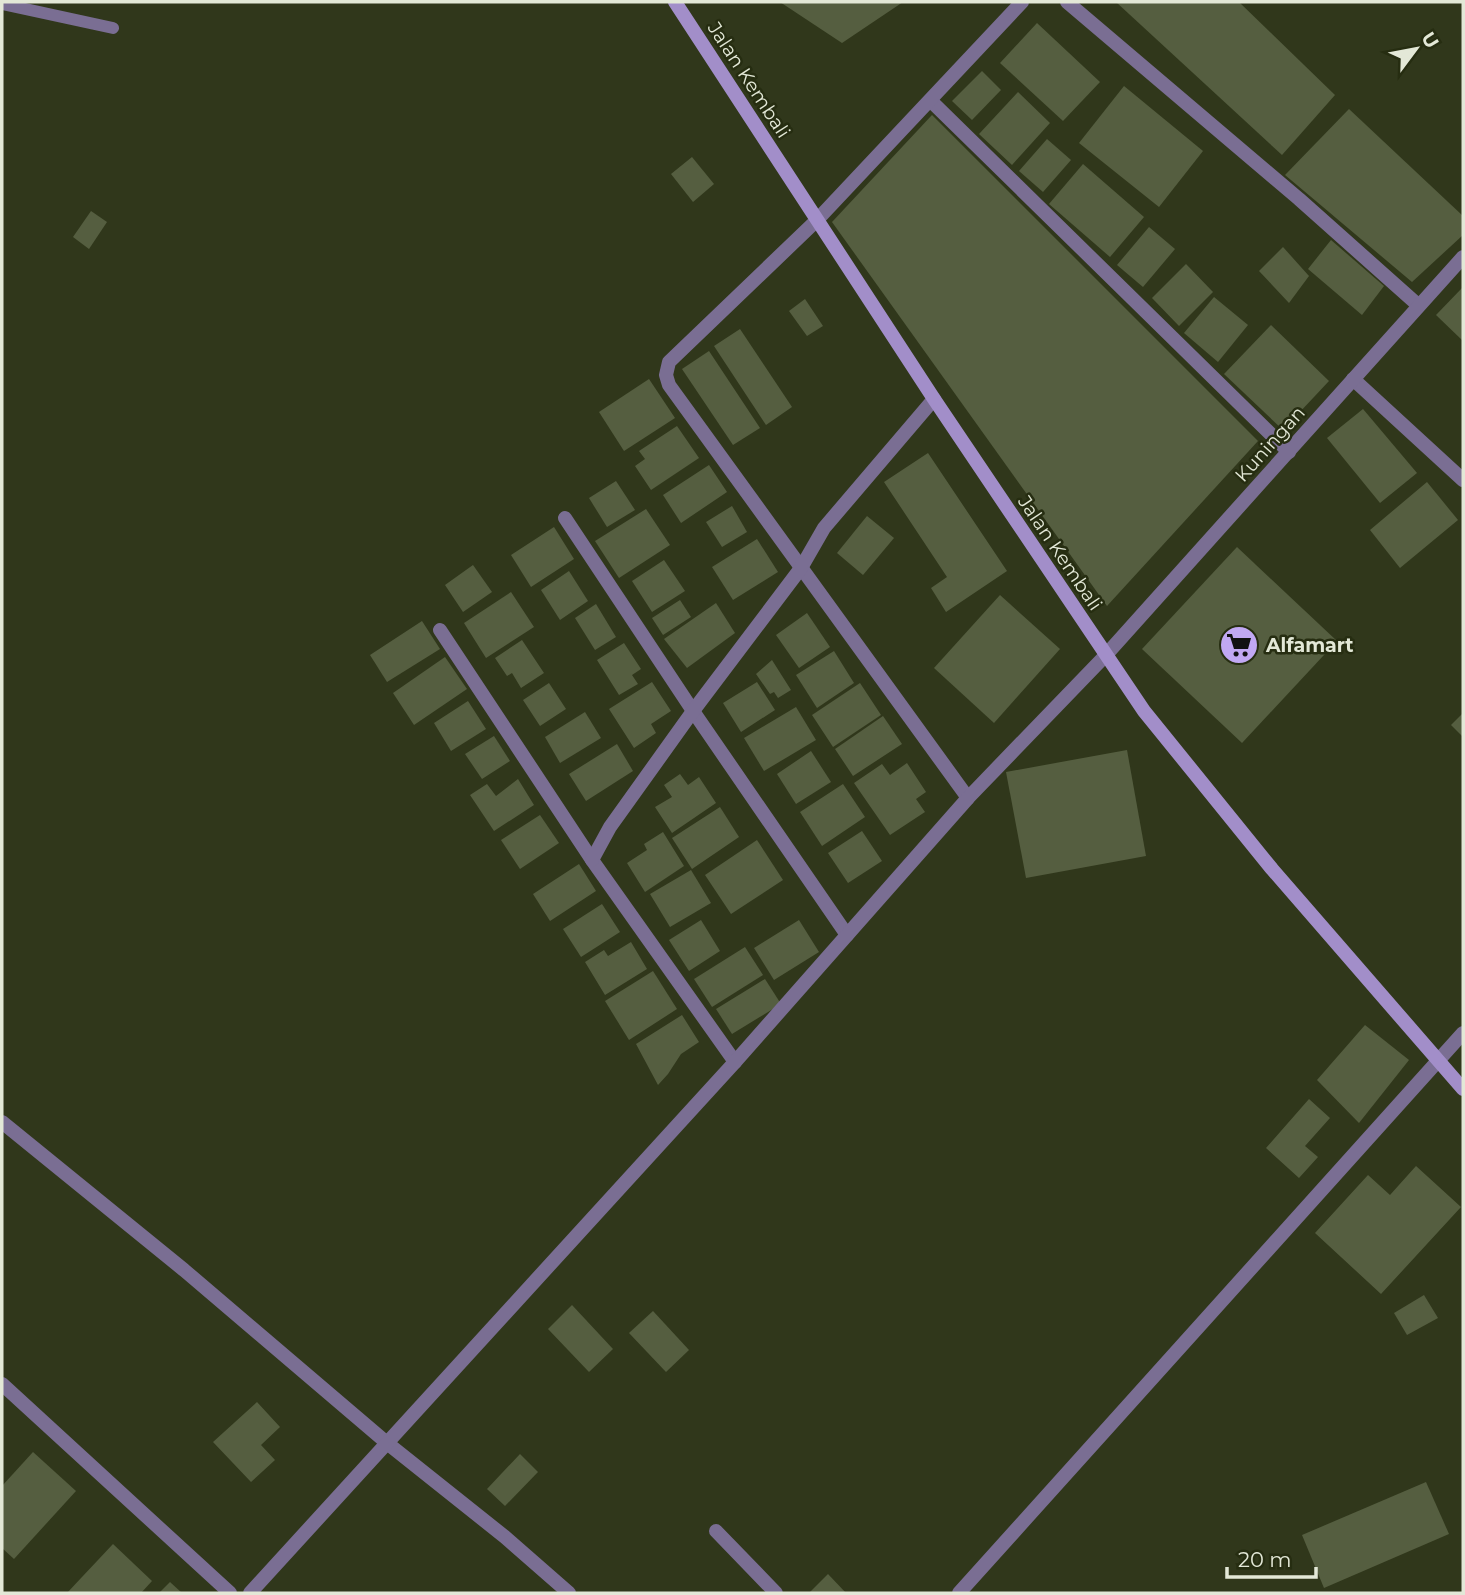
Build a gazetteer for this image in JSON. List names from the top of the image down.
{
  "streets": {
    "street": ["Jalan Kembali", "Kuningan"]
  },
  "crossings": [
    ["Jalan Kembali", "Kuningan"]
  ],
  "places": {
    "supermarket": ["Alfamart"]
  },
  "scale_bar": "20 m",
  "north": "top right"
}
